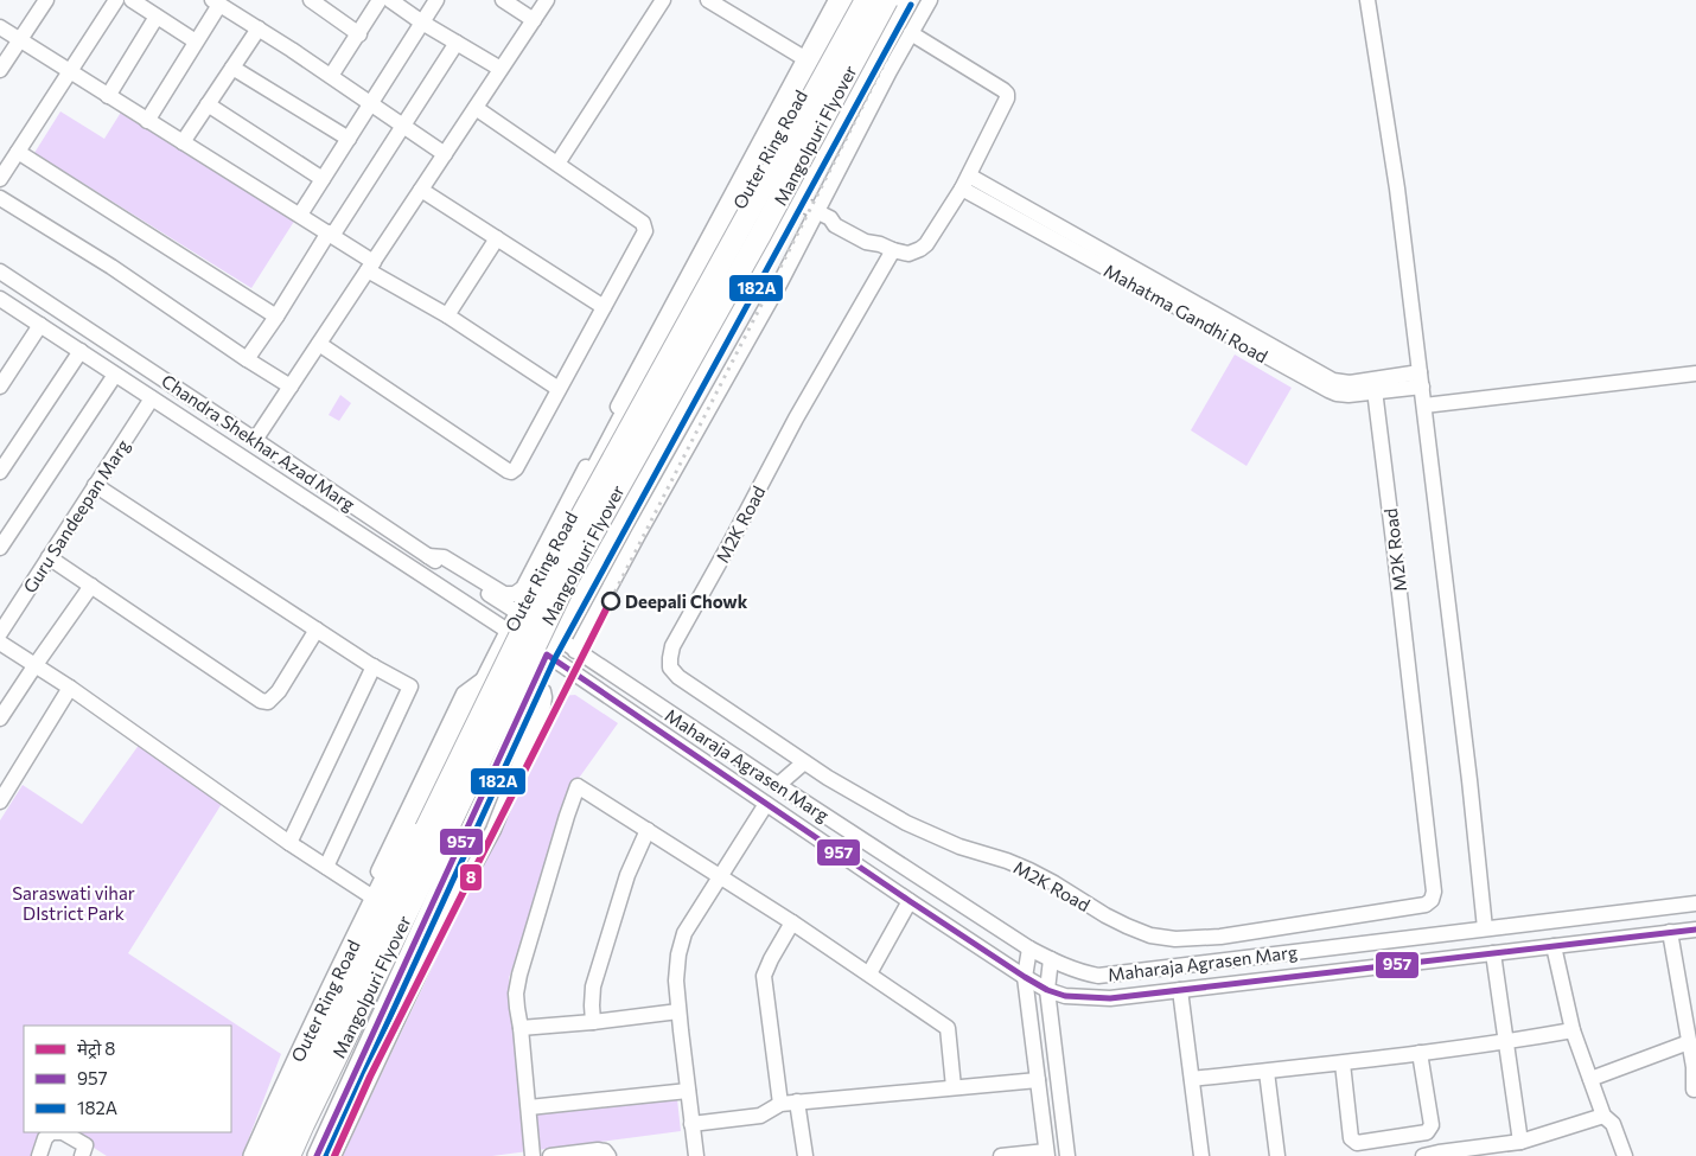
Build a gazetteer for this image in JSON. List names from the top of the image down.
{
  "streets": {
    "highway": ["Mangolpuri Flyover"],
    "main road": ["Outer Ring Road"],
    "street": [
      "Mahatma Gandhi Road",
      "Chandra Shekhar Azad Marg",
      "Guru Sandeepan Marg",
      "M2K Road",
      "Maharaja Agrasen Marg"
    ]
  },
  "crossings": [
    ["Outer Ring Road", "Chandra Shekhar Azad Marg"],
    ["Mahatma Gandhi Road", "M2K Road"],
    ["Chandra Shekhar Azad Marg", "Guru Sandeepan Marg"]
  ],
  "parks": ["Saraswati vihar DIstrict Park"],
  "places": ["Deepali Chowk"],
  "lines": ["transit line 182A", "metro line 8", "transit line 957"],
  "legend": ["मेट्रो 8", "957", "182A"]
}
